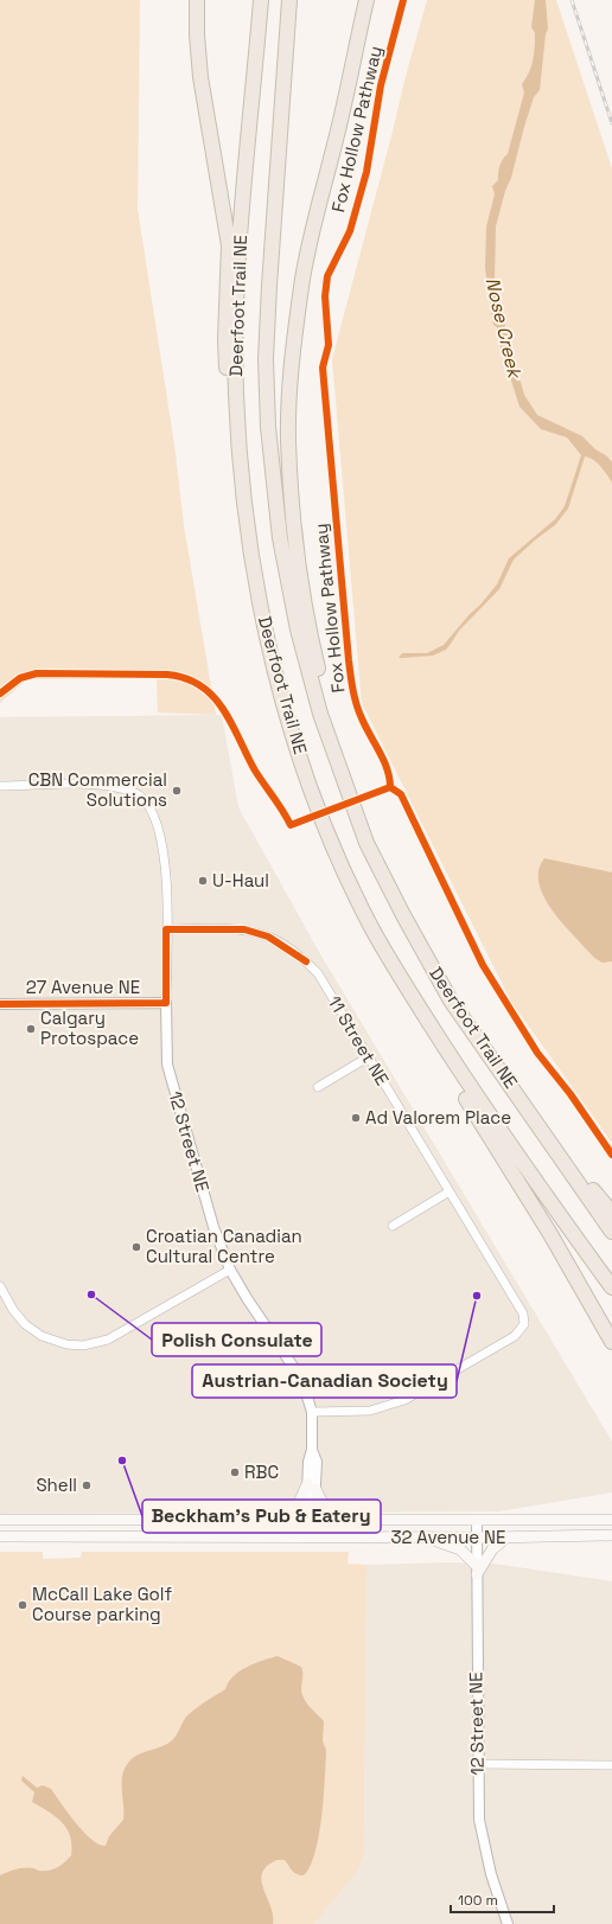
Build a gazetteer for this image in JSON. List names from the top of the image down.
{
  "streets": {
    "highway": ["Deerfoot Trail NE"],
    "main road": ["32 Avenue NE"],
    "street": ["27 Avenue NE", "11 Street NE", "12 Street NE"],
    "cycle path": ["Fox Hollow Pathway"]
  },
  "crossings": [
    ["27 Avenue NE", "12 Street NE"],
    ["11 Street NE", "12 Street NE"],
    ["12 Street NE", "32 Avenue NE"]
  ],
  "water": ["Nose Creek"],
  "places": [
    "CBN Commercial Solutions",
    "U-Haul",
    "Calgary Protospace",
    "Ad Valorem Place",
    "Croatian Canadian Cultural Centre",
    "Polish Consulate",
    "Austrian-Canadian Society",
    "Beckham's Pub & Eatery",
    "RBC",
    "Shell",
    "McCall Lake Golf Course parking"
  ],
  "scale_bar": "100 m"
}
